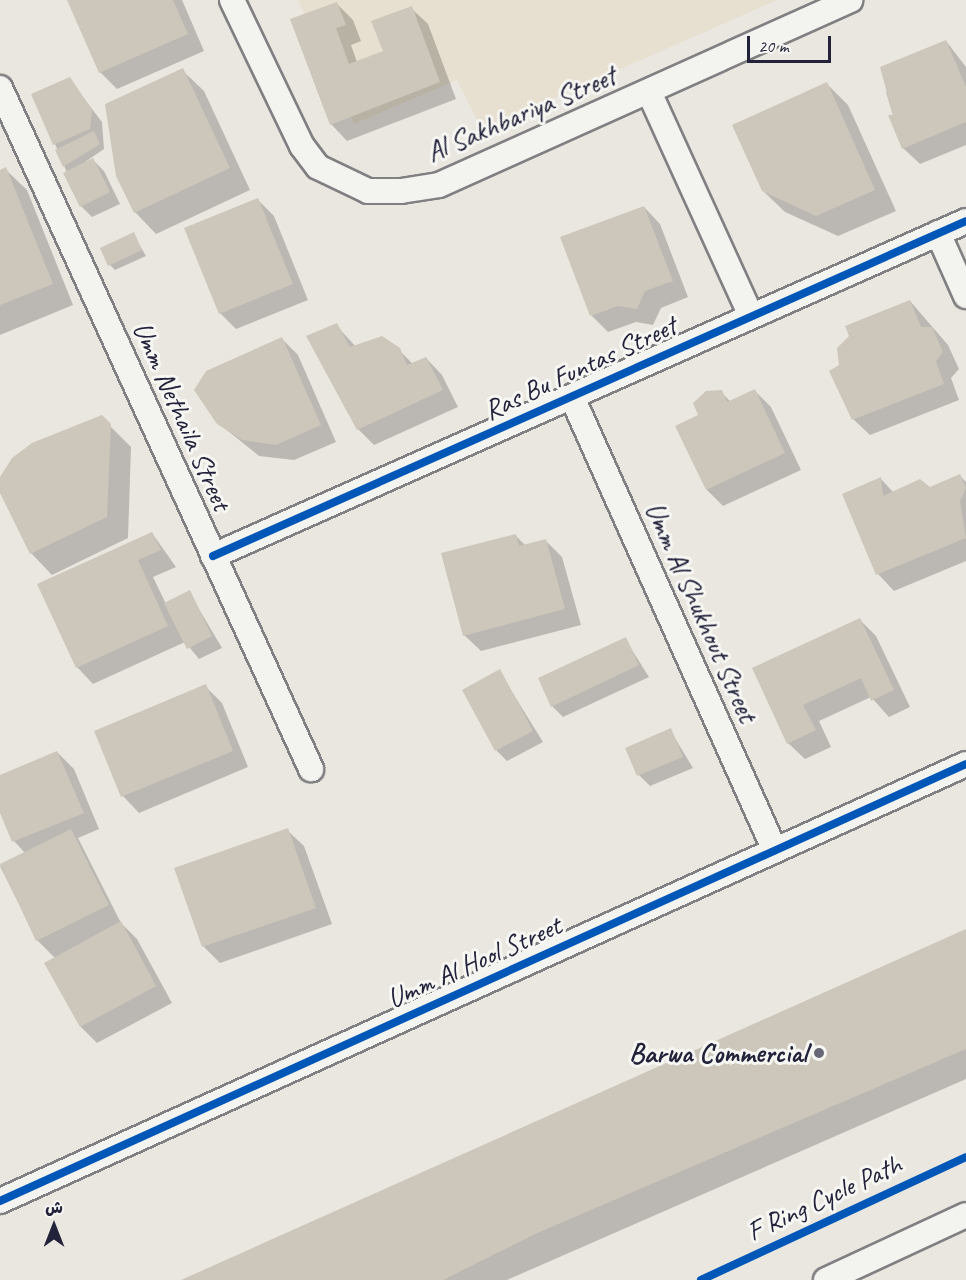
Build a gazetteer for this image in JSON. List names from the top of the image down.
{
  "streets": {
    "street": [
      "Al Sakhbariya Street",
      "Ras Bu Funtas Street",
      "Umm Nethaila Street",
      "Umm Al Shukhout Street",
      "Umm Al Hool Street"
    ],
    "cycle path": ["F Ring Cycle Path"]
  },
  "crossings": [
    ["Ras Bu Funtas Street", "Umm Nethaila Street"],
    ["Ras Bu Funtas Street", "Umm Al Shukhout Street"],
    ["Umm Al Shukhout Street", "Umm Al Hool Street"]
  ],
  "places": ["Barwa Commercial"],
  "scale_bar": "20 m",
  "north": "top"
}
